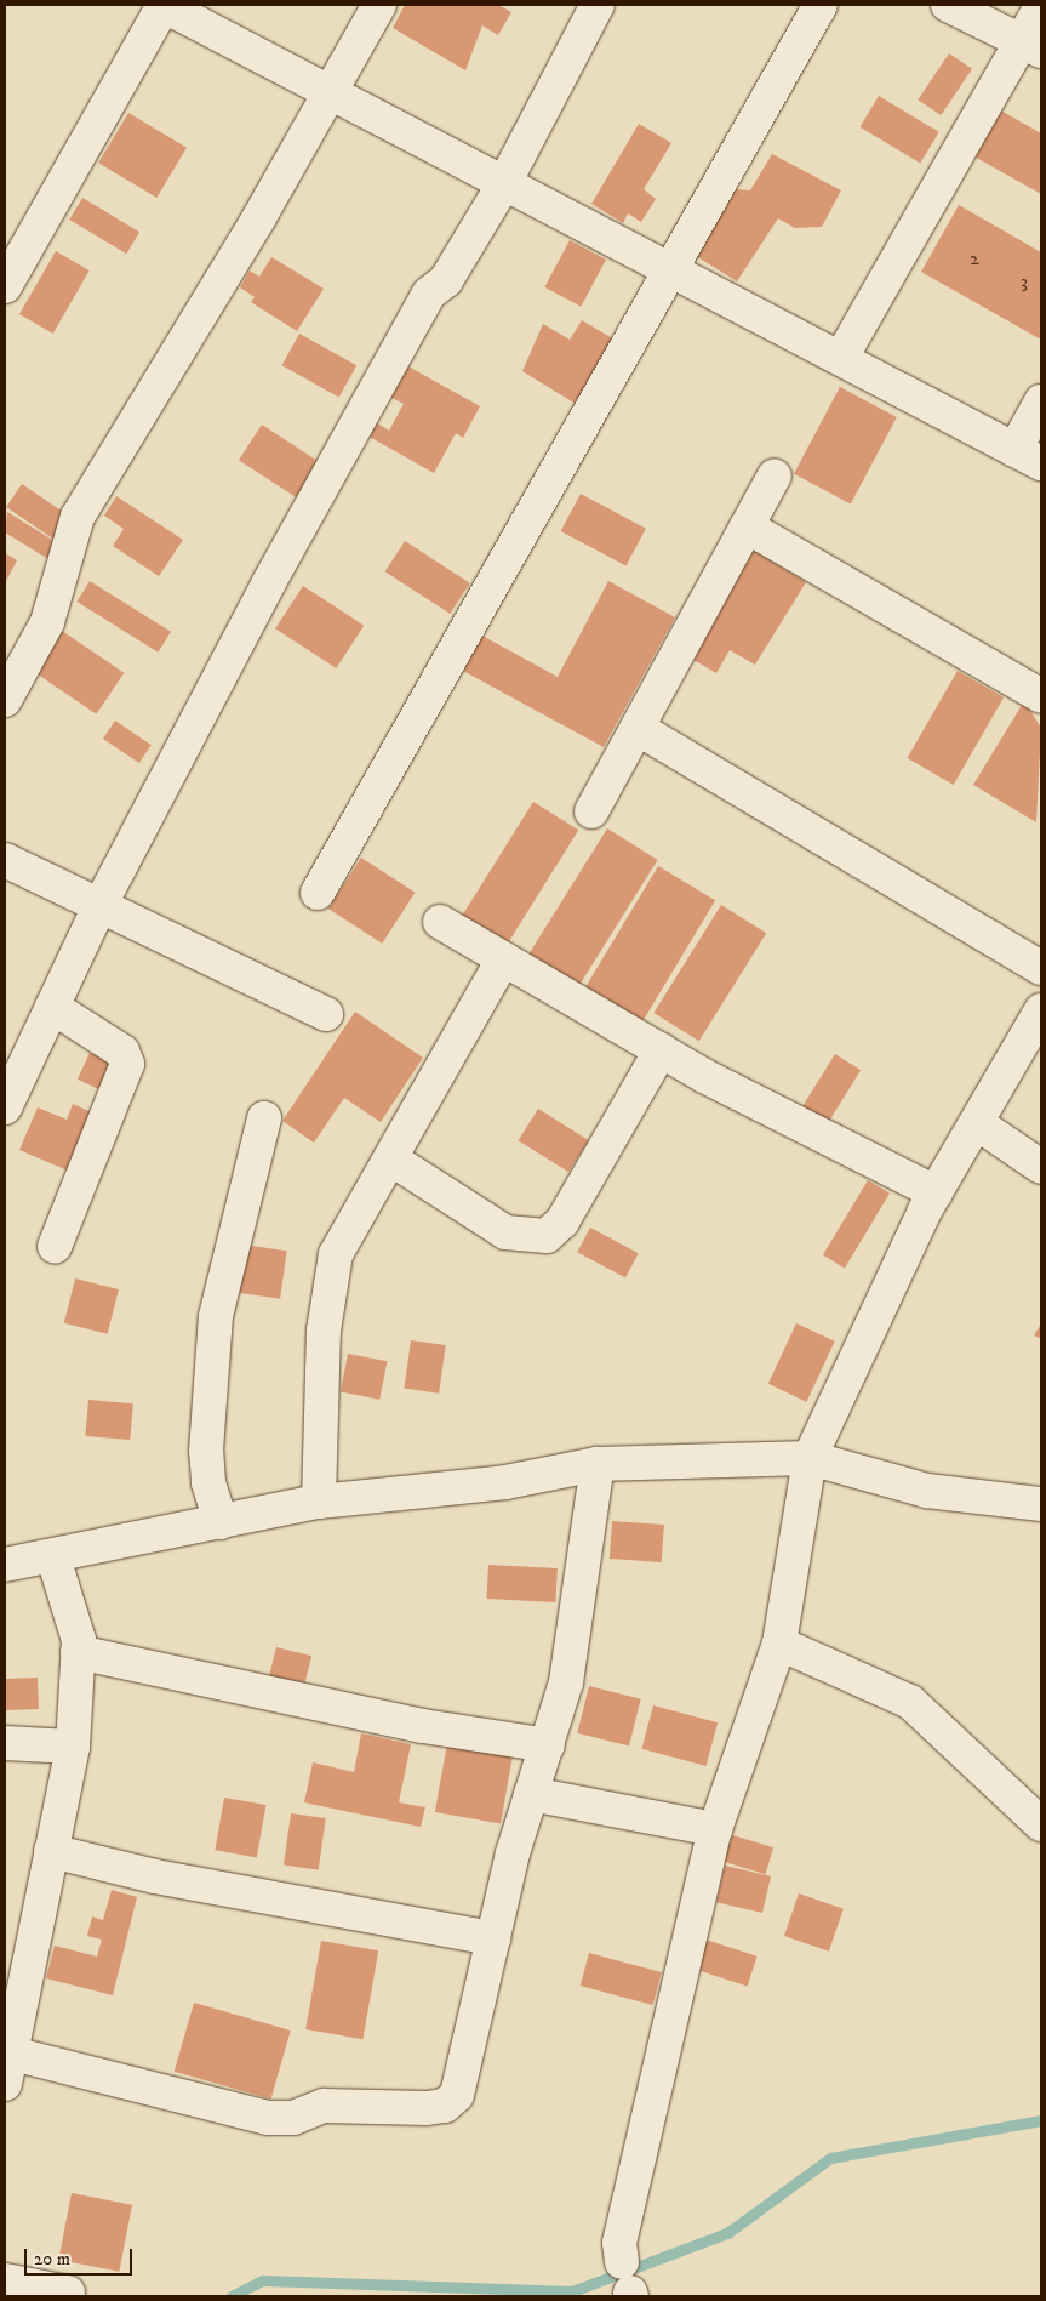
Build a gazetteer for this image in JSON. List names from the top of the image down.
{
  "house_numbers": ["2", "3"],
  "scale_bar": "20 m"
}
